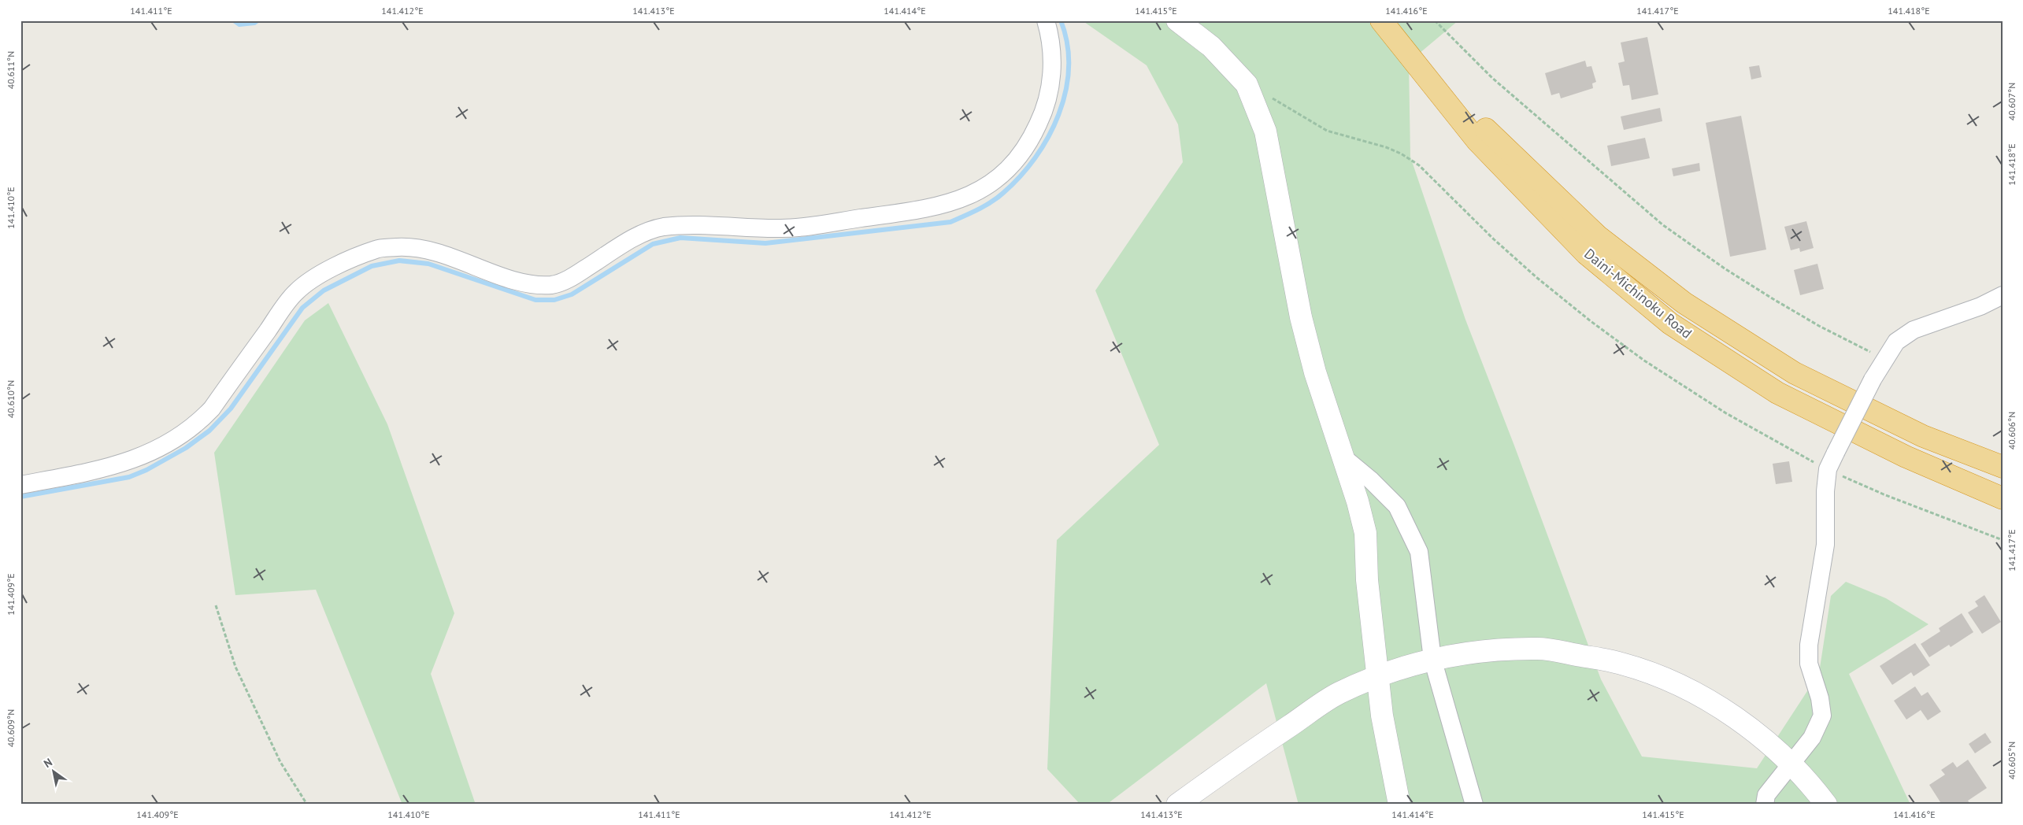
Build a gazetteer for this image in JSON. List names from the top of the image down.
{
  "streets": {
    "highway": ["Daini-Michinoku Road"]
  },
  "north": "top left",
  "coordinates": [
    "141.411°E",
    "141.412°E",
    "141.413°E",
    "141.414°E",
    "141.415°E",
    "141.416°E",
    "141.417°E",
    "141.418°E",
    "40.611°N",
    "40.607°N",
    "141.410°E",
    "40.610°N",
    "40.606°N",
    "141.409°E",
    "40.609°N",
    "40.605°N"
  ]
}
